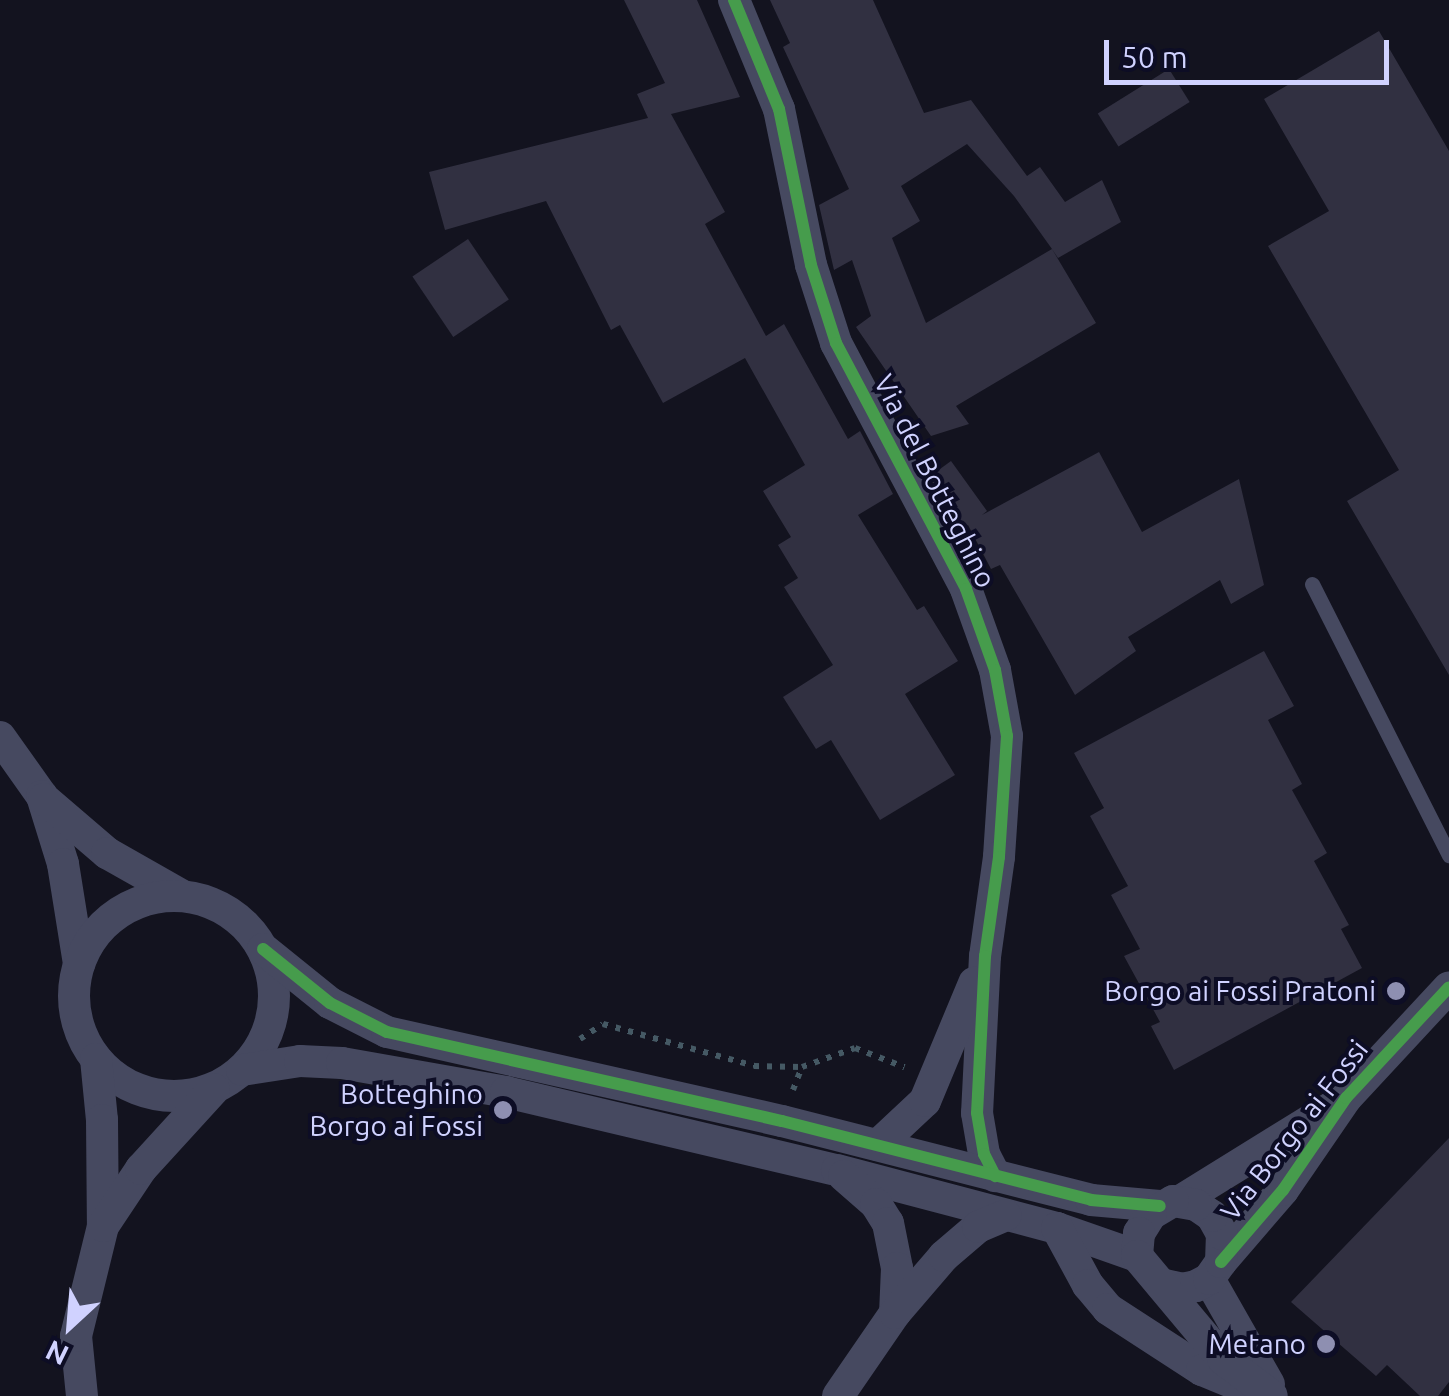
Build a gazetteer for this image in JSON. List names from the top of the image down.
{
  "streets": {
    "street": ["Via del Botteghino", "Via Borgo ai Fossi"]
  },
  "places": ["Borgo ai Fossi Pratoni", "Botteghino Borgo ai Fossi", "Metano"],
  "scale_bar": "50 m",
  "north": "bottom left"
}
